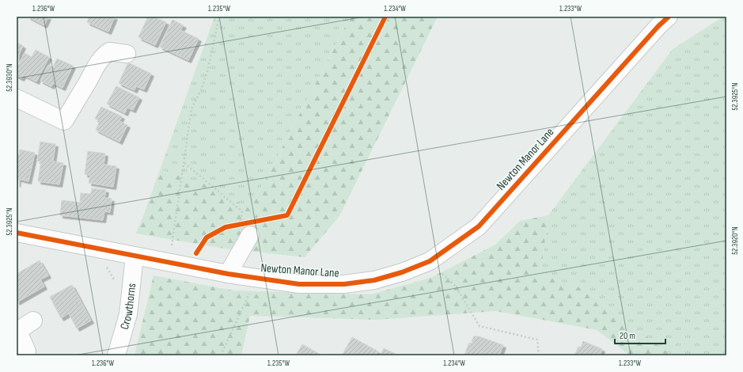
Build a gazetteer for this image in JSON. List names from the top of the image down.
{
  "streets": {
    "street": ["Newton Manor Lane", "Crowthorns"]
  },
  "crossings": [
    ["Newton Manor Lane", "Crowthorns"]
  ],
  "scale_bar": "20 m",
  "coordinates": [
    "1.236°W",
    "1.235°W",
    "1.234°W",
    "1.233°W",
    "52.3930°N",
    "52.3925°N",
    "52.3920°N"
  ]
}
